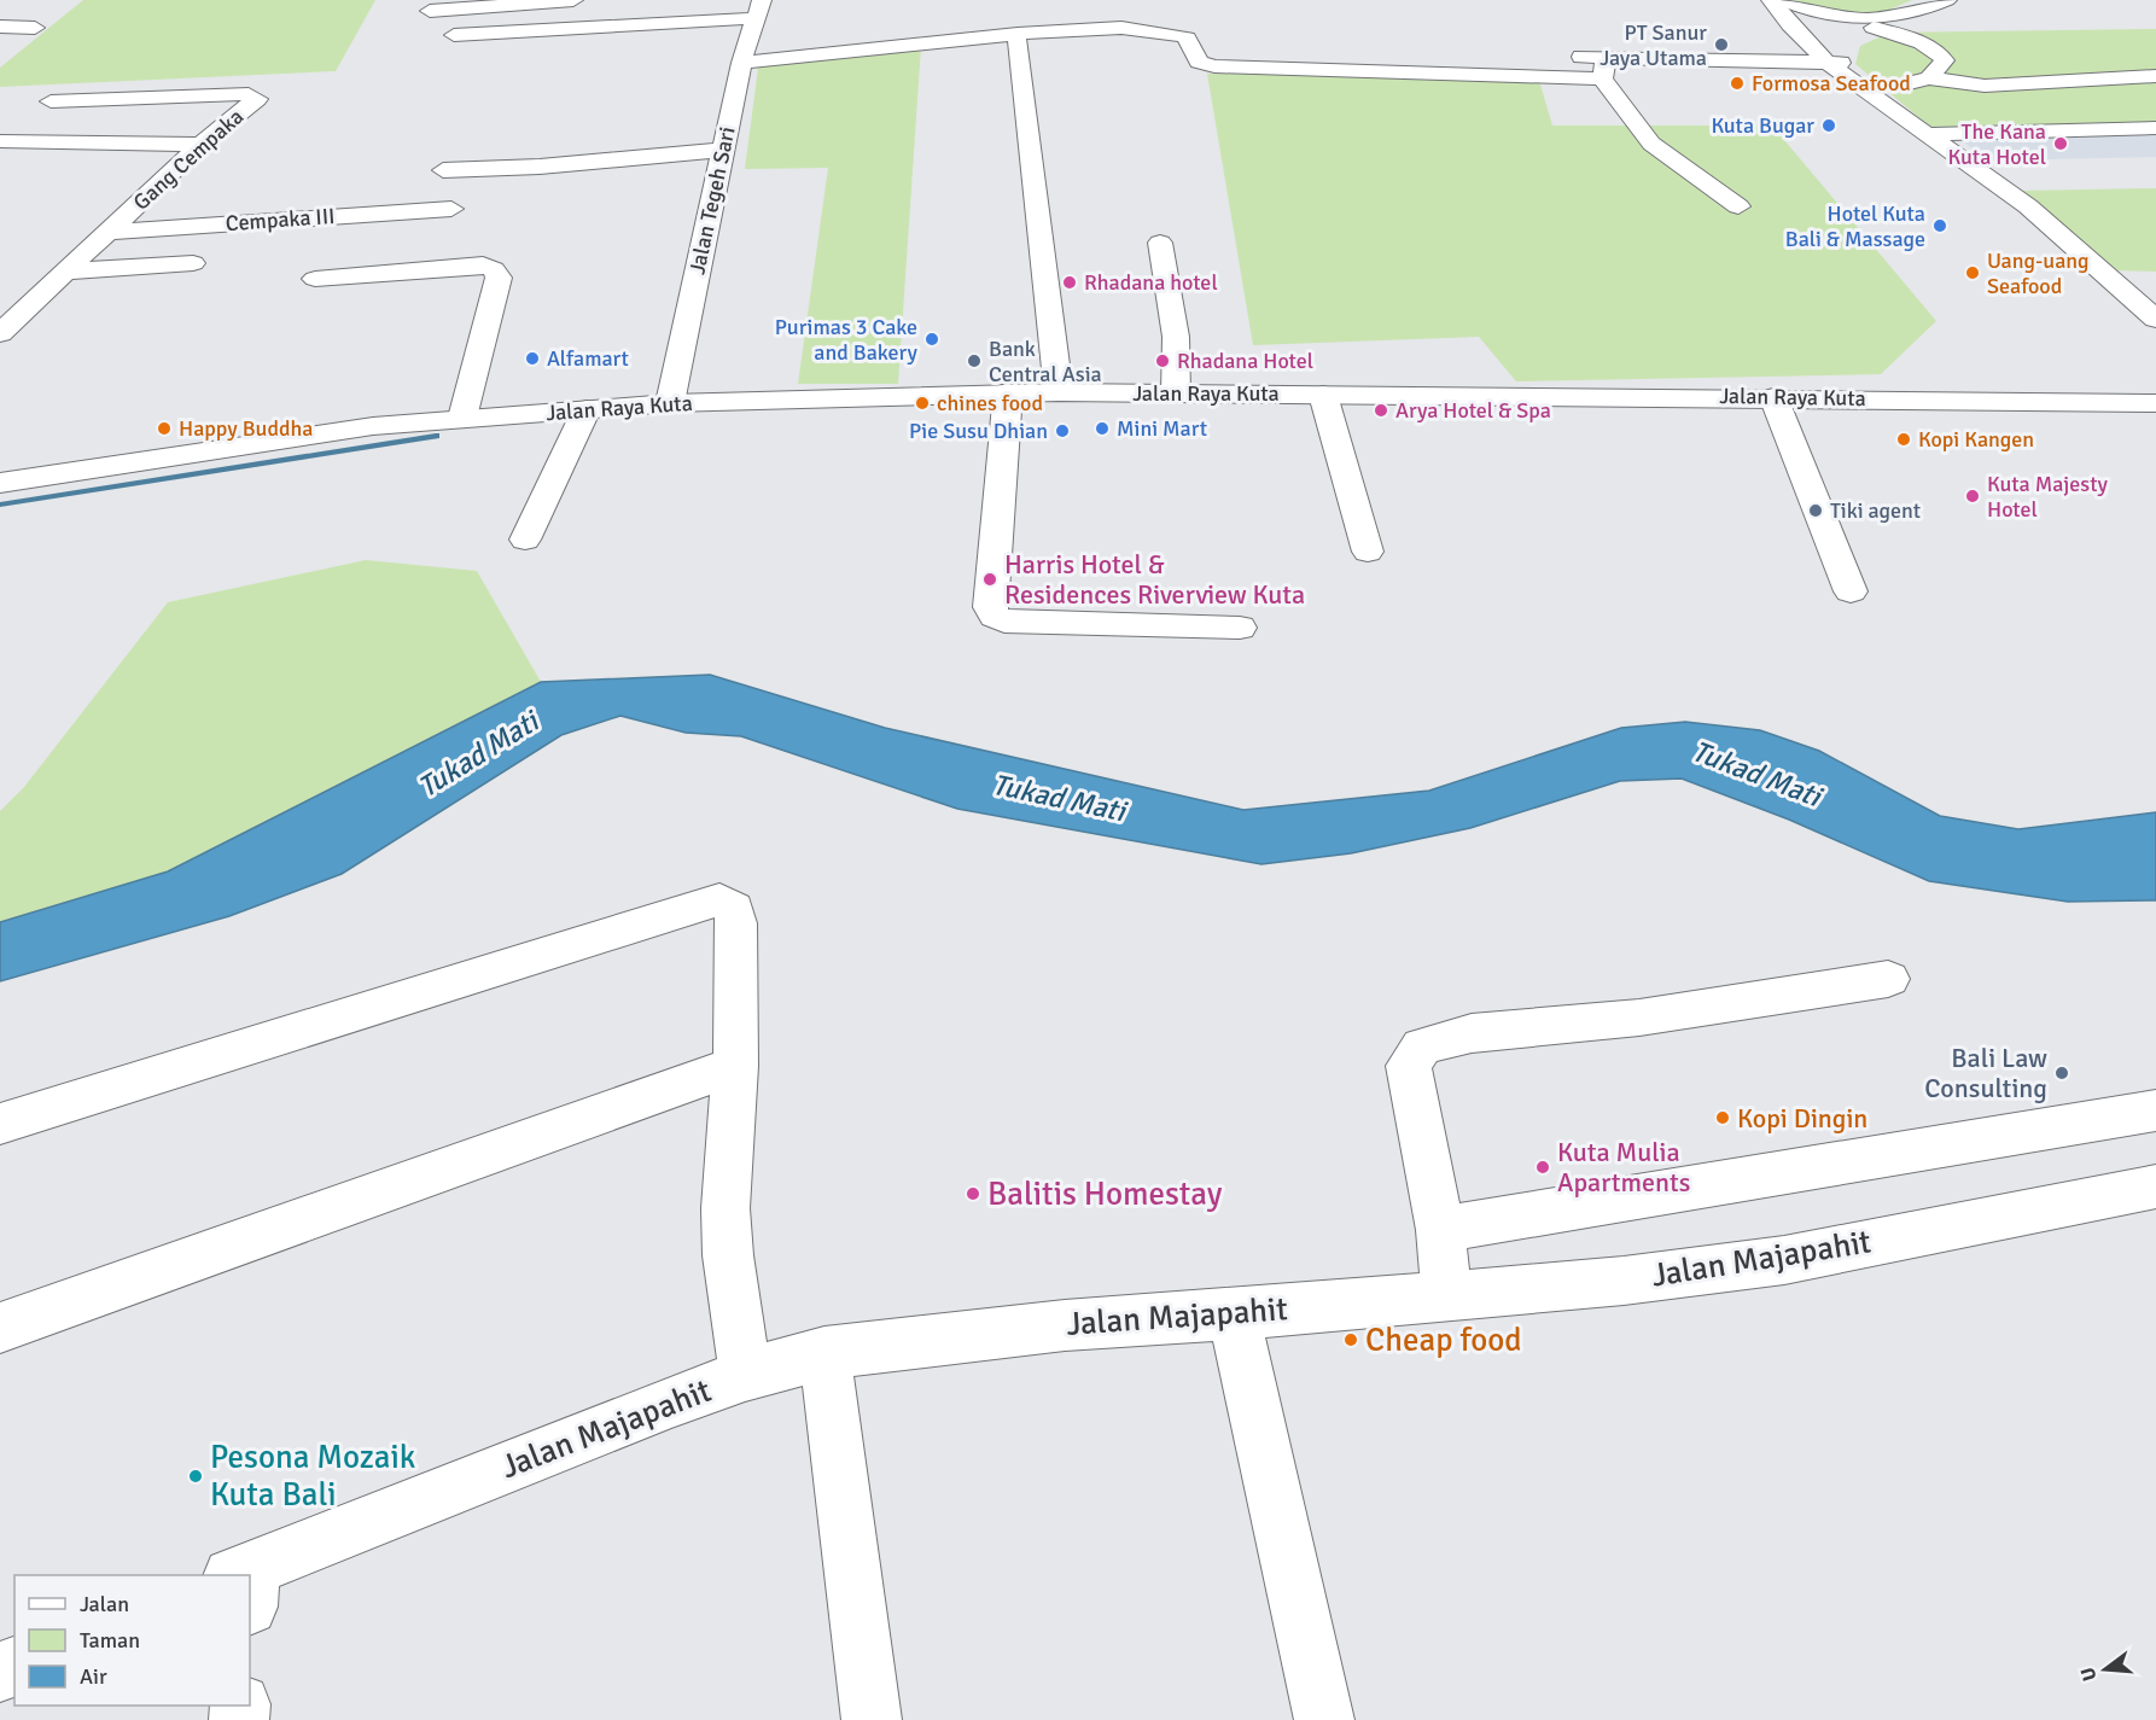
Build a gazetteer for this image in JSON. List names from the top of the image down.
{
  "streets": {
    "main road": [
      "Gang Cempaka",
      "Jalan Tegeh Sari",
      "Cempaka III",
      "Jalan Raya Kuta",
      "Jalan Majapahit"
    ]
  },
  "crossings": [
    ["Gang Cempaka", "Cempaka III"],
    ["Jalan Tegeh Sari", "Jalan Raya Kuta"]
  ],
  "water": ["Tukad Mati"],
  "places": [
    "PT Sanur Jaya Utama",
    "Formosa Seafood",
    "Kuta Bugar",
    "The Kana Kuta Hotel",
    "Hotel Kuta Bali & Massage",
    "Uang-uang Seafood",
    "Rhadana hotel",
    "Purimas 3 Cake and Bakery",
    "Alfamart",
    "Bank Central Asia",
    "Rhadana Hotel",
    "chines food",
    "Arya Hotel & Spa",
    "Happy Buddha",
    "Mini Mart",
    "Pie Susu Dhian",
    "Kopi Kangen",
    "Kuta Majesty Hotel",
    "Tiki agent",
    "Harris Hotel & Residences Riverview Kuta",
    "Bali Law Consulting",
    "Kopi Dingin",
    "Kuta Mulia Apartments",
    "Balitis Homestay",
    "Cheap food",
    "Pesona Mozaik Kuta Bali"
  ],
  "legend": ["Jalan", "Taman", "Air"],
  "north": "left"
}
